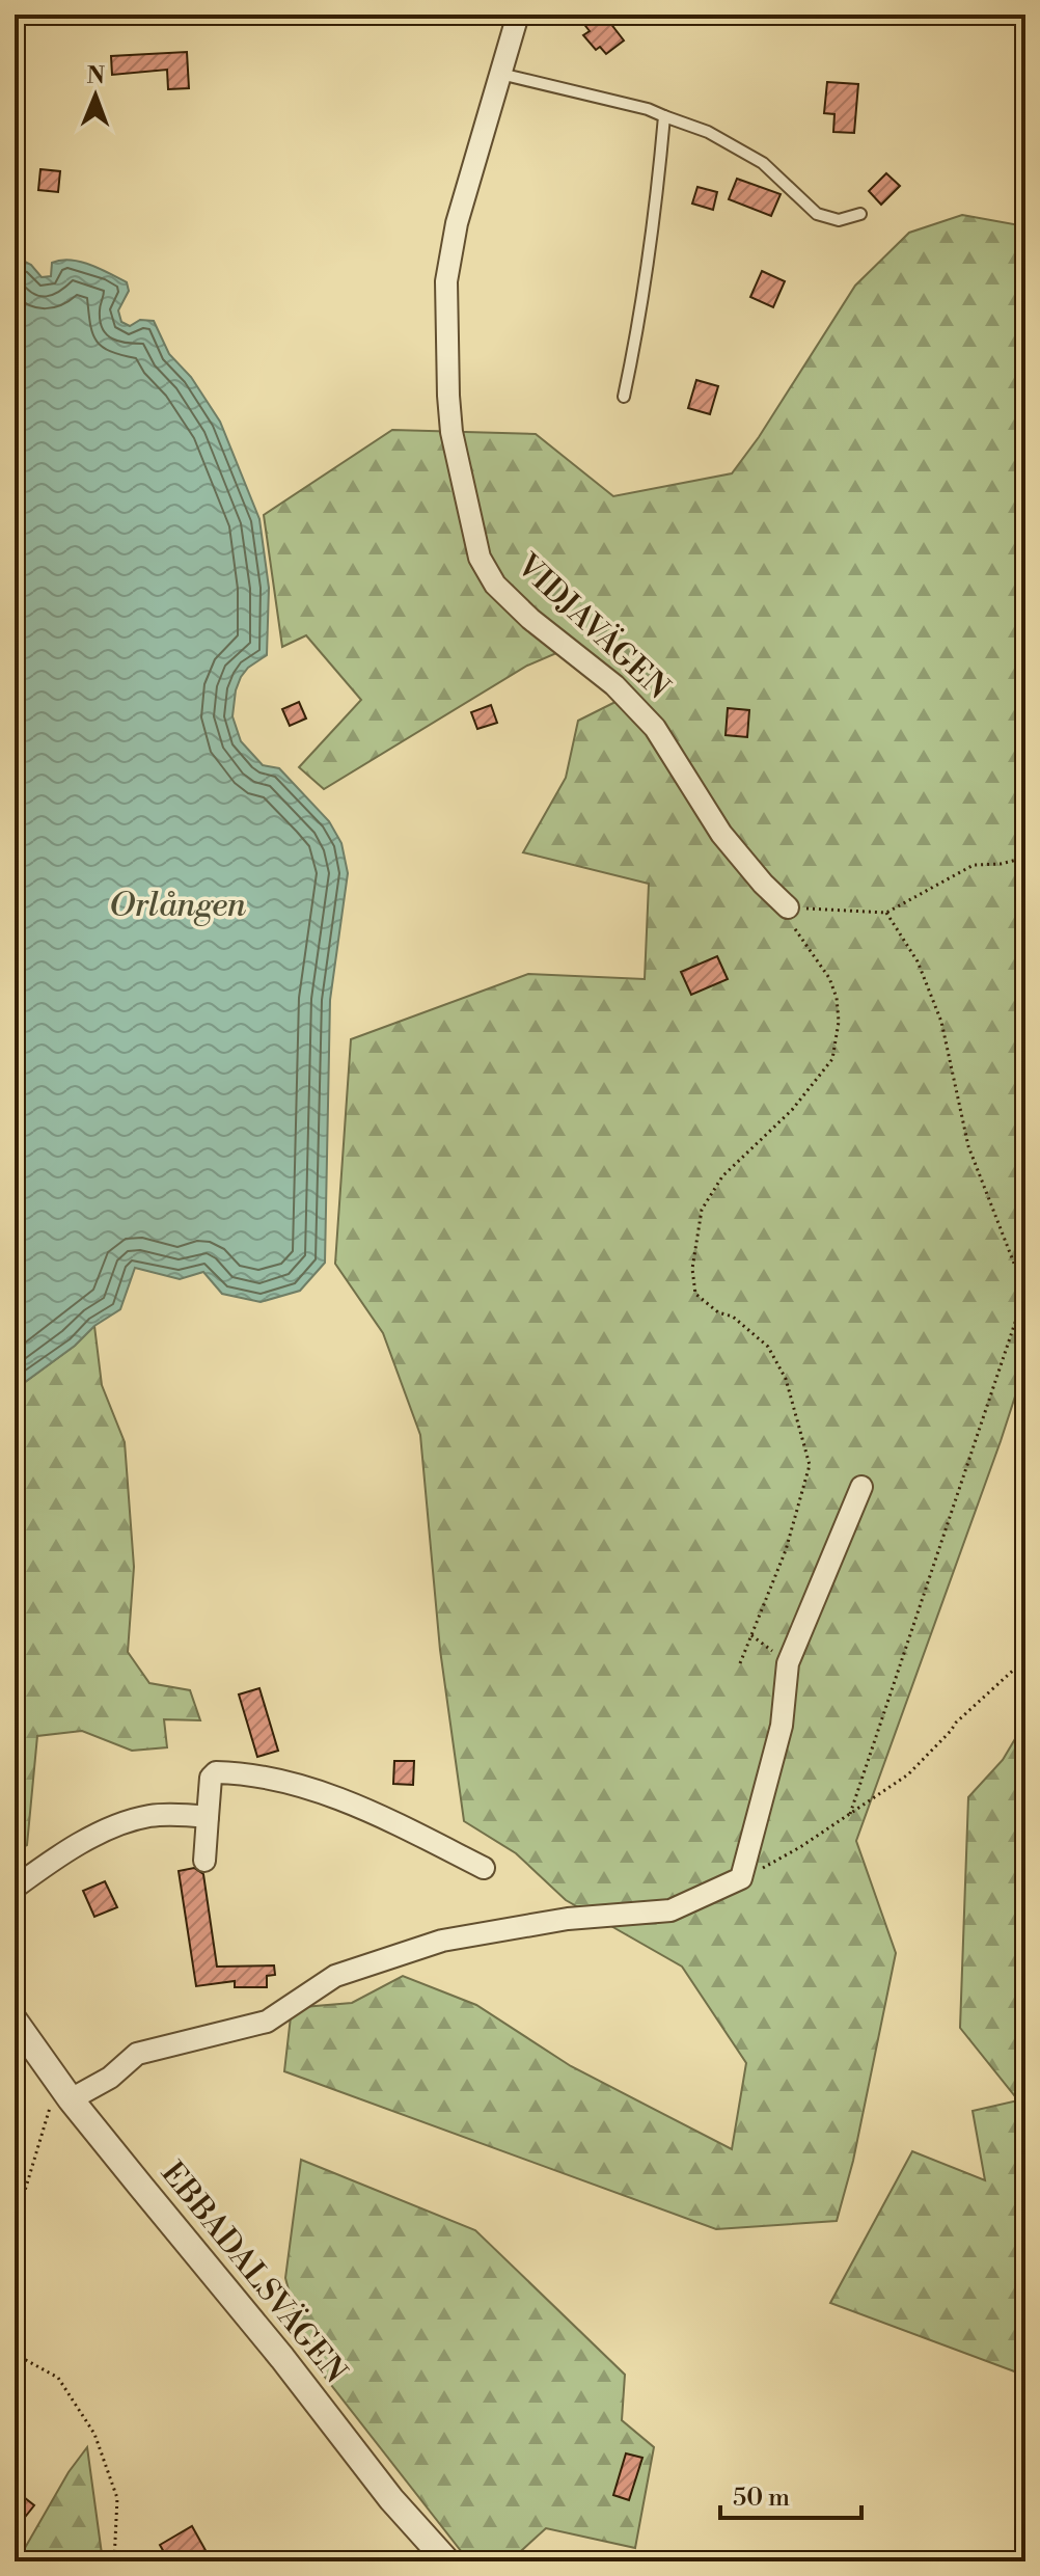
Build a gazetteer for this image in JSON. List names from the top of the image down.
{
  "streets": {
    "street": ["VIDJAVÄGEN", "EBBADALSVÄGEN"]
  },
  "water": ["Orlången"],
  "scale_bar": "50 m",
  "north": "top"
}
